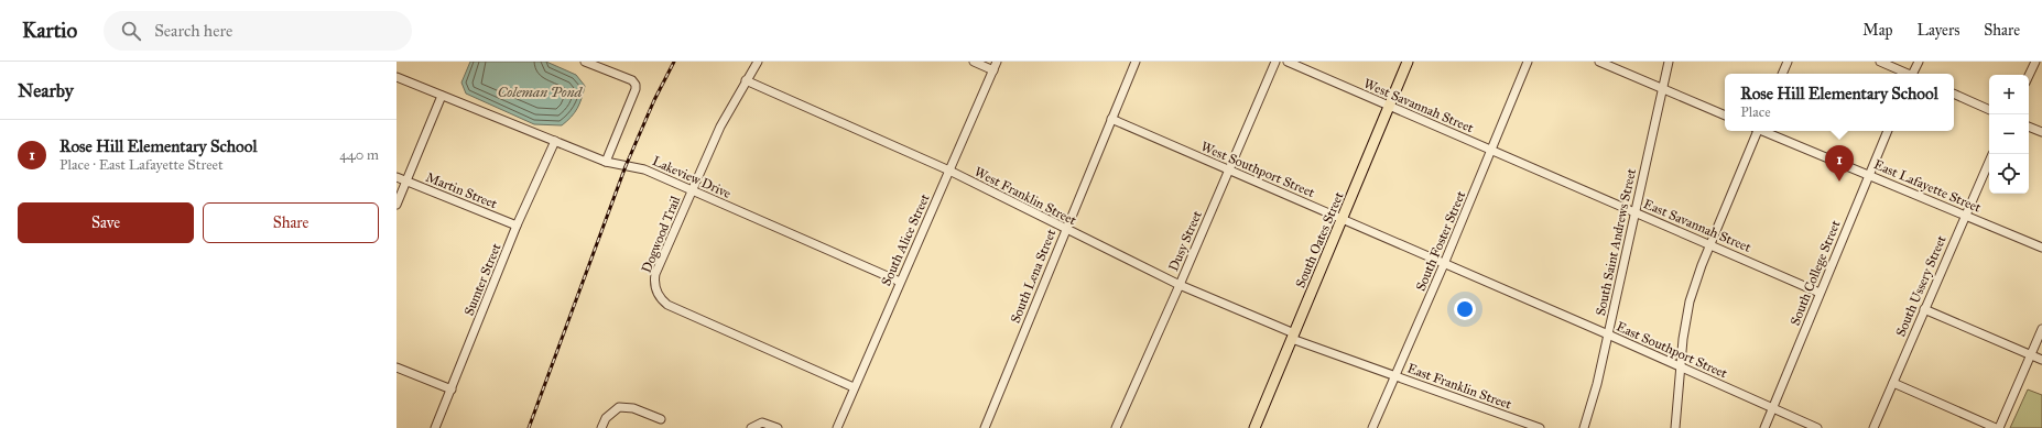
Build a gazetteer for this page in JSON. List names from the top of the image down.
{
  "streets": {
    "main road": ["South Oates Street"],
    "street": [
      "West Savannah Street",
      "West Southport Street",
      "Lakeview Drive",
      "East Lafayette Street",
      "Martin Street",
      "West Franklin Street",
      "East Savannah Street",
      "Dogwood Trail",
      "South Alice Street",
      "Dusy Street",
      "South Foster Street",
      "South Saint Andrews Street",
      "South College Street",
      "South Lena Street",
      "Sumter Street",
      "South Ussery Street",
      "East Southport Street",
      "East Franklin Street"
    ]
  },
  "crossings": [
    ["West Savannah Street", "East Savannah Street"],
    ["West Savannah Street", "South Oates Street"],
    ["West Savannah Street", "South Foster Street"],
    ["West Southport Street", "South Oates Street"],
    ["West Southport Street", "Dusy Street"],
    ["West Southport Street", "South Foster Street"],
    ["West Southport Street", "South Lena Street"],
    ["West Southport Street", "East Southport Street"],
    ["Lakeview Drive", "Dogwood Trail"],
    ["Lakeview Drive", "South Alice Street"],
    ["Lakeview Drive", "Sumter Street"],
    ["East Lafayette Street", "South College Street"],
    ["East Lafayette Street", "South Ussery Street"],
    ["Martin Street", "Sumter Street"],
    ["West Franklin Street", "Dogwood Trail"],
    ["West Franklin Street", "South Alice Street"],
    ["West Franklin Street", "South Oates Street"],
    ["West Franklin Street", "Dusy Street"],
    ["West Franklin Street", "South Foster Street"],
    ["West Franklin Street", "South Lena Street"],
    ["West Franklin Street", "East Franklin Street"],
    ["East Savannah Street", "South Foster Street"],
    ["East Savannah Street", "South Saint Andrews Street"],
    ["East Savannah Street", "South College Street"],
    ["Dogwood Trail", "South Alice Street"],
    ["South Foster Street", "East Southport Street"],
    ["South Foster Street", "East Franklin Street"],
    ["South Saint Andrews Street", "East Southport Street"],
    ["South College Street", "East Southport Street"]
  ],
  "water": ["Coleman Pond"],
  "page": {
    "header": "Kartio",
    "search": "Search here",
    "nav": ["Map", "Layers", "Share"],
    "heading": "Nearby",
    "popup": ["Rose Hill Elementary School", "Place"],
    "map_buttons": ["+", "−"],
    "list": [
      {
        "mark": "1",
        "name": "Rose Hill Elementary School",
        "note": "Place · East Lafayette Street",
        "value": "440 m"
      }
    ],
    "pins": "1",
    "buttons": ["Save", "Share"]
  }
}
